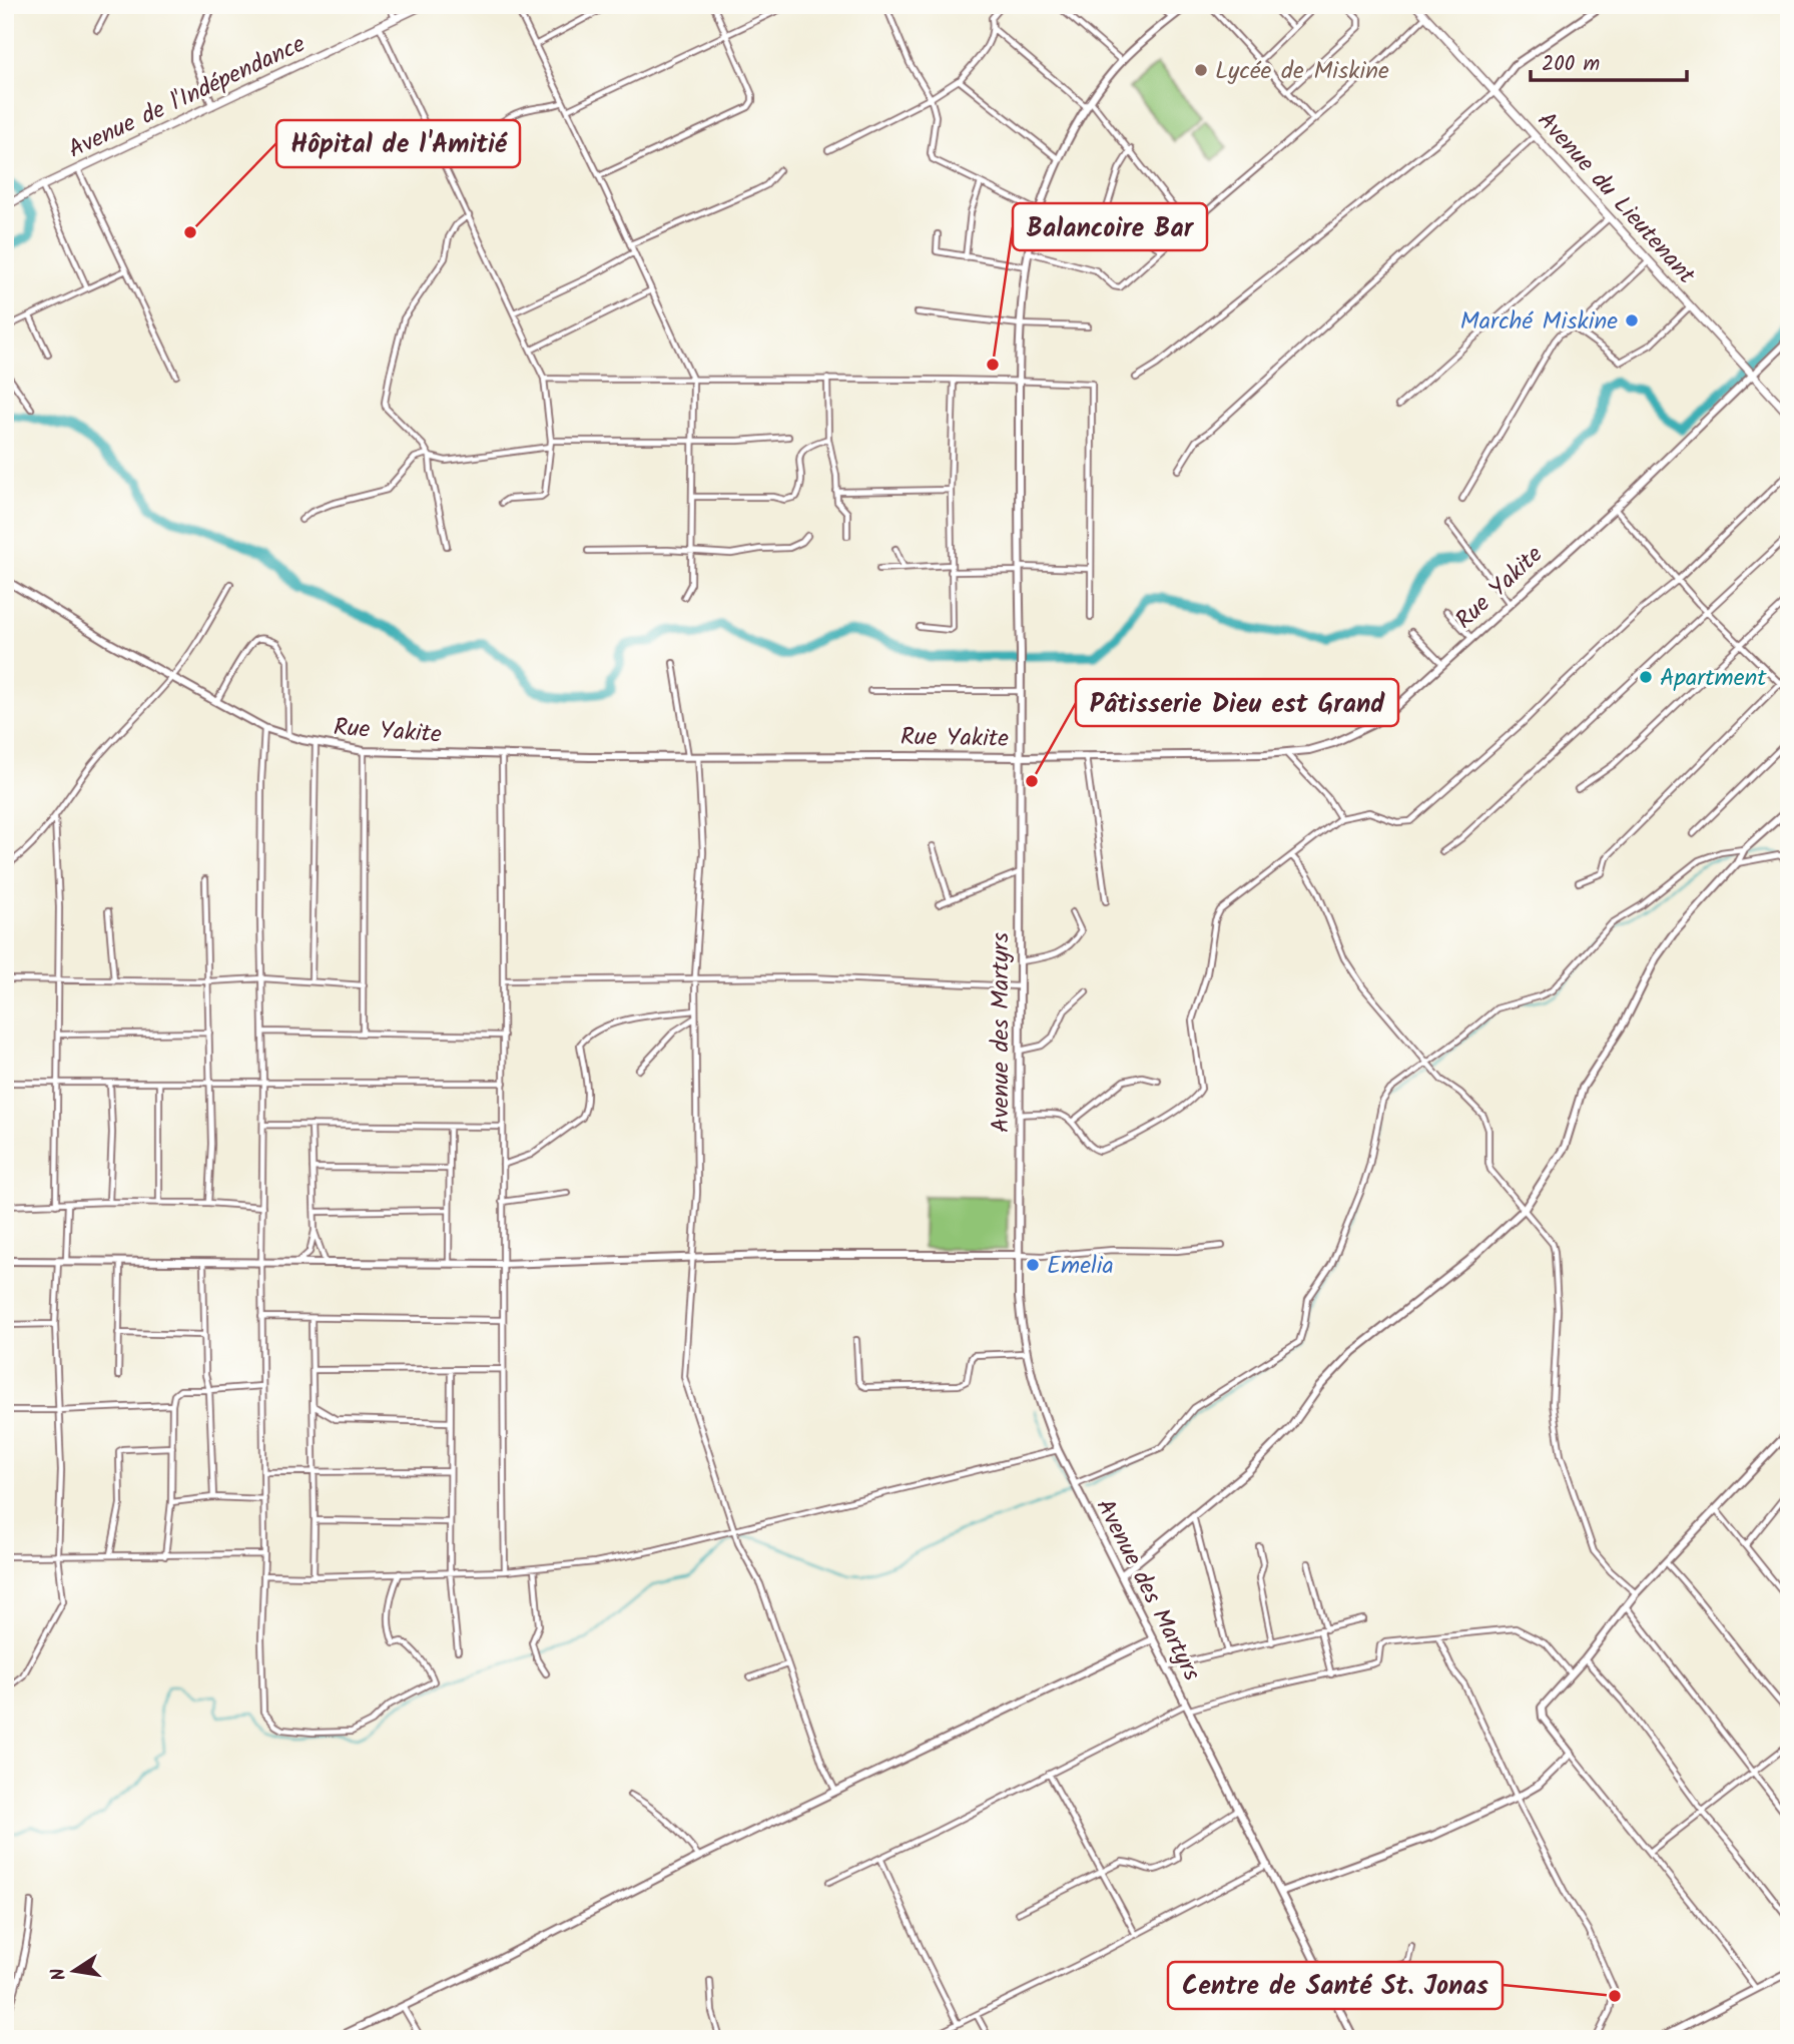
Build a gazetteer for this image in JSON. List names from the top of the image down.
{
  "streets": {
    "main road": [
      "Avenue de l'Indépendance",
      "Avenue du Lieutenant",
      "Rue Yakite",
      "Avenue des Martyrs"
    ]
  },
  "crossings": [
    ["Avenue du Lieutenant", "Rue Yakite"],
    ["Rue Yakite", "Avenue des Martyrs"]
  ],
  "places": [
    "Lycée de Miskine",
    "Hôpital de l'Amitié",
    "Marché Miskine",
    "Balancoire Bar",
    "Apartment",
    "Pâtisserie Dieu est Grand",
    "Emelia",
    "Centre de Santé St. Jonas"
  ],
  "scale_bar": "200 m",
  "north": "left"
}
